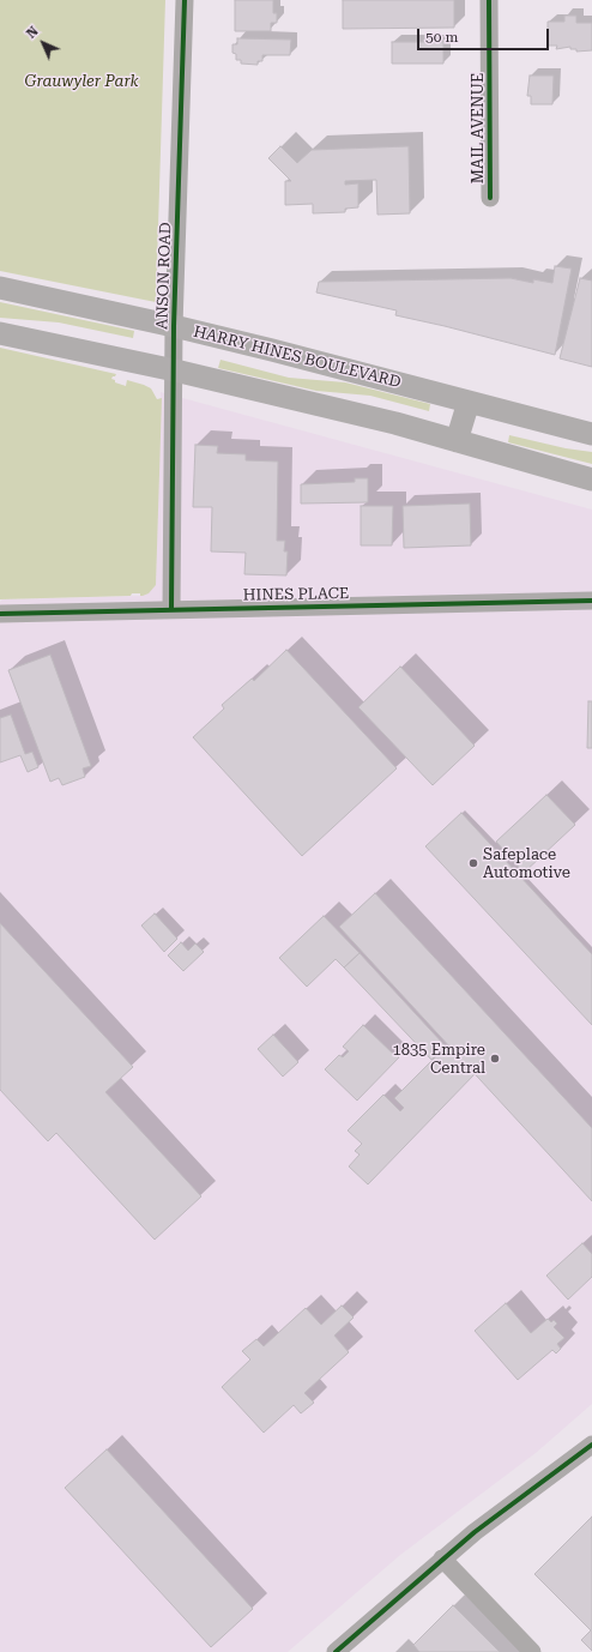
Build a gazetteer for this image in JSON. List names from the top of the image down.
{
  "streets": {
    "main road": ["HARRY HINES BOULEVARD"],
    "street": ["MAIL AVENUE", "ANSON ROAD", "HINES PLACE"]
  },
  "crossings": [
    ["ANSON ROAD", "HARRY HINES BOULEVARD"],
    ["ANSON ROAD", "HINES PLACE"]
  ],
  "parks": ["Grauwyler Park"],
  "places": ["Safeplace Automotive", "1835 Empire Central"],
  "scale_bar": "50 m",
  "north": "top left"
}
